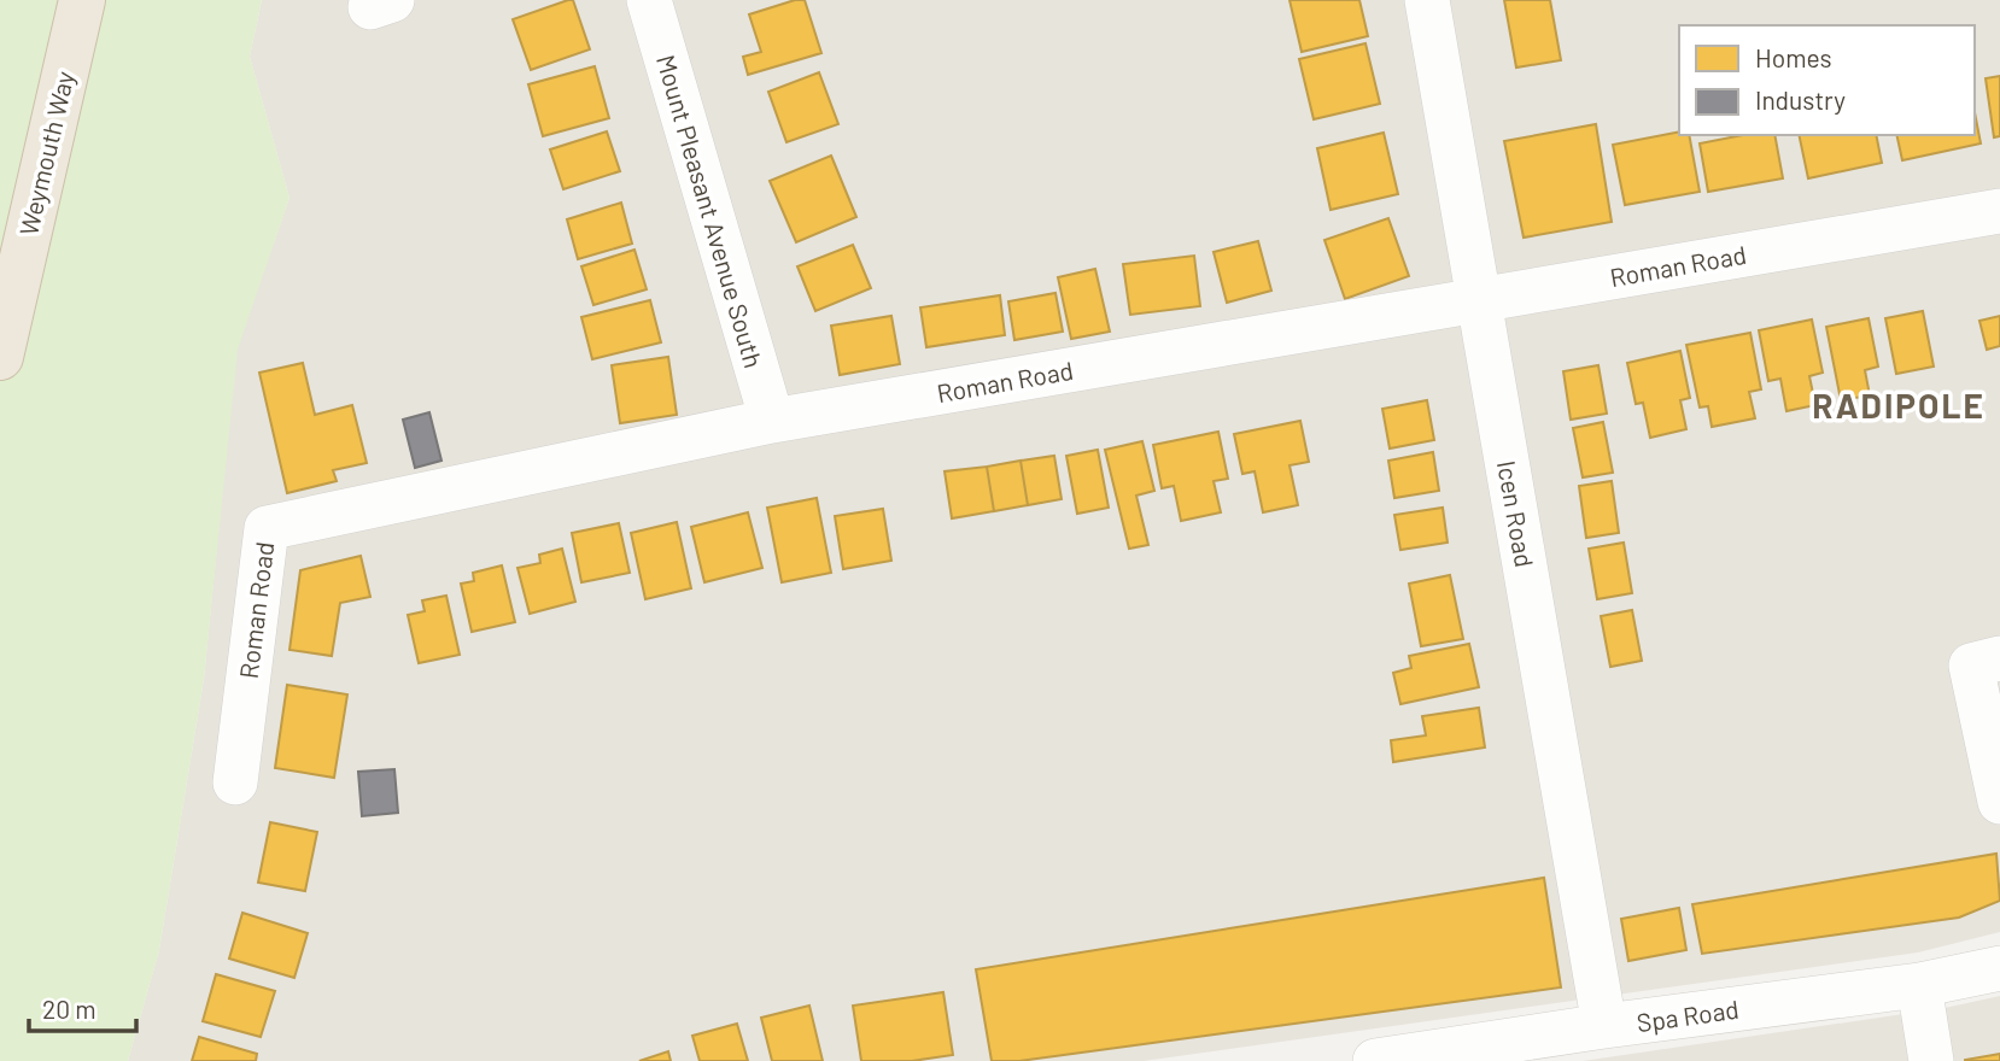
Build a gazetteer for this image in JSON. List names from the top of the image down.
{
  "streets": {
    "highway": ["Weymouth Way"],
    "street": [
      "Mount Pleasant Avenue South",
      "Roman Road",
      "Icen Road",
      "Spa Road"
    ]
  },
  "crossings": [
    ["Mount Pleasant Avenue South", "Roman Road"],
    ["Roman Road", "Icen Road"],
    ["Icen Road", "Spa Road"]
  ],
  "districts": ["RADIPOLE"],
  "legend": ["Homes", "Industry"],
  "scale_bar": "20 m"
}
